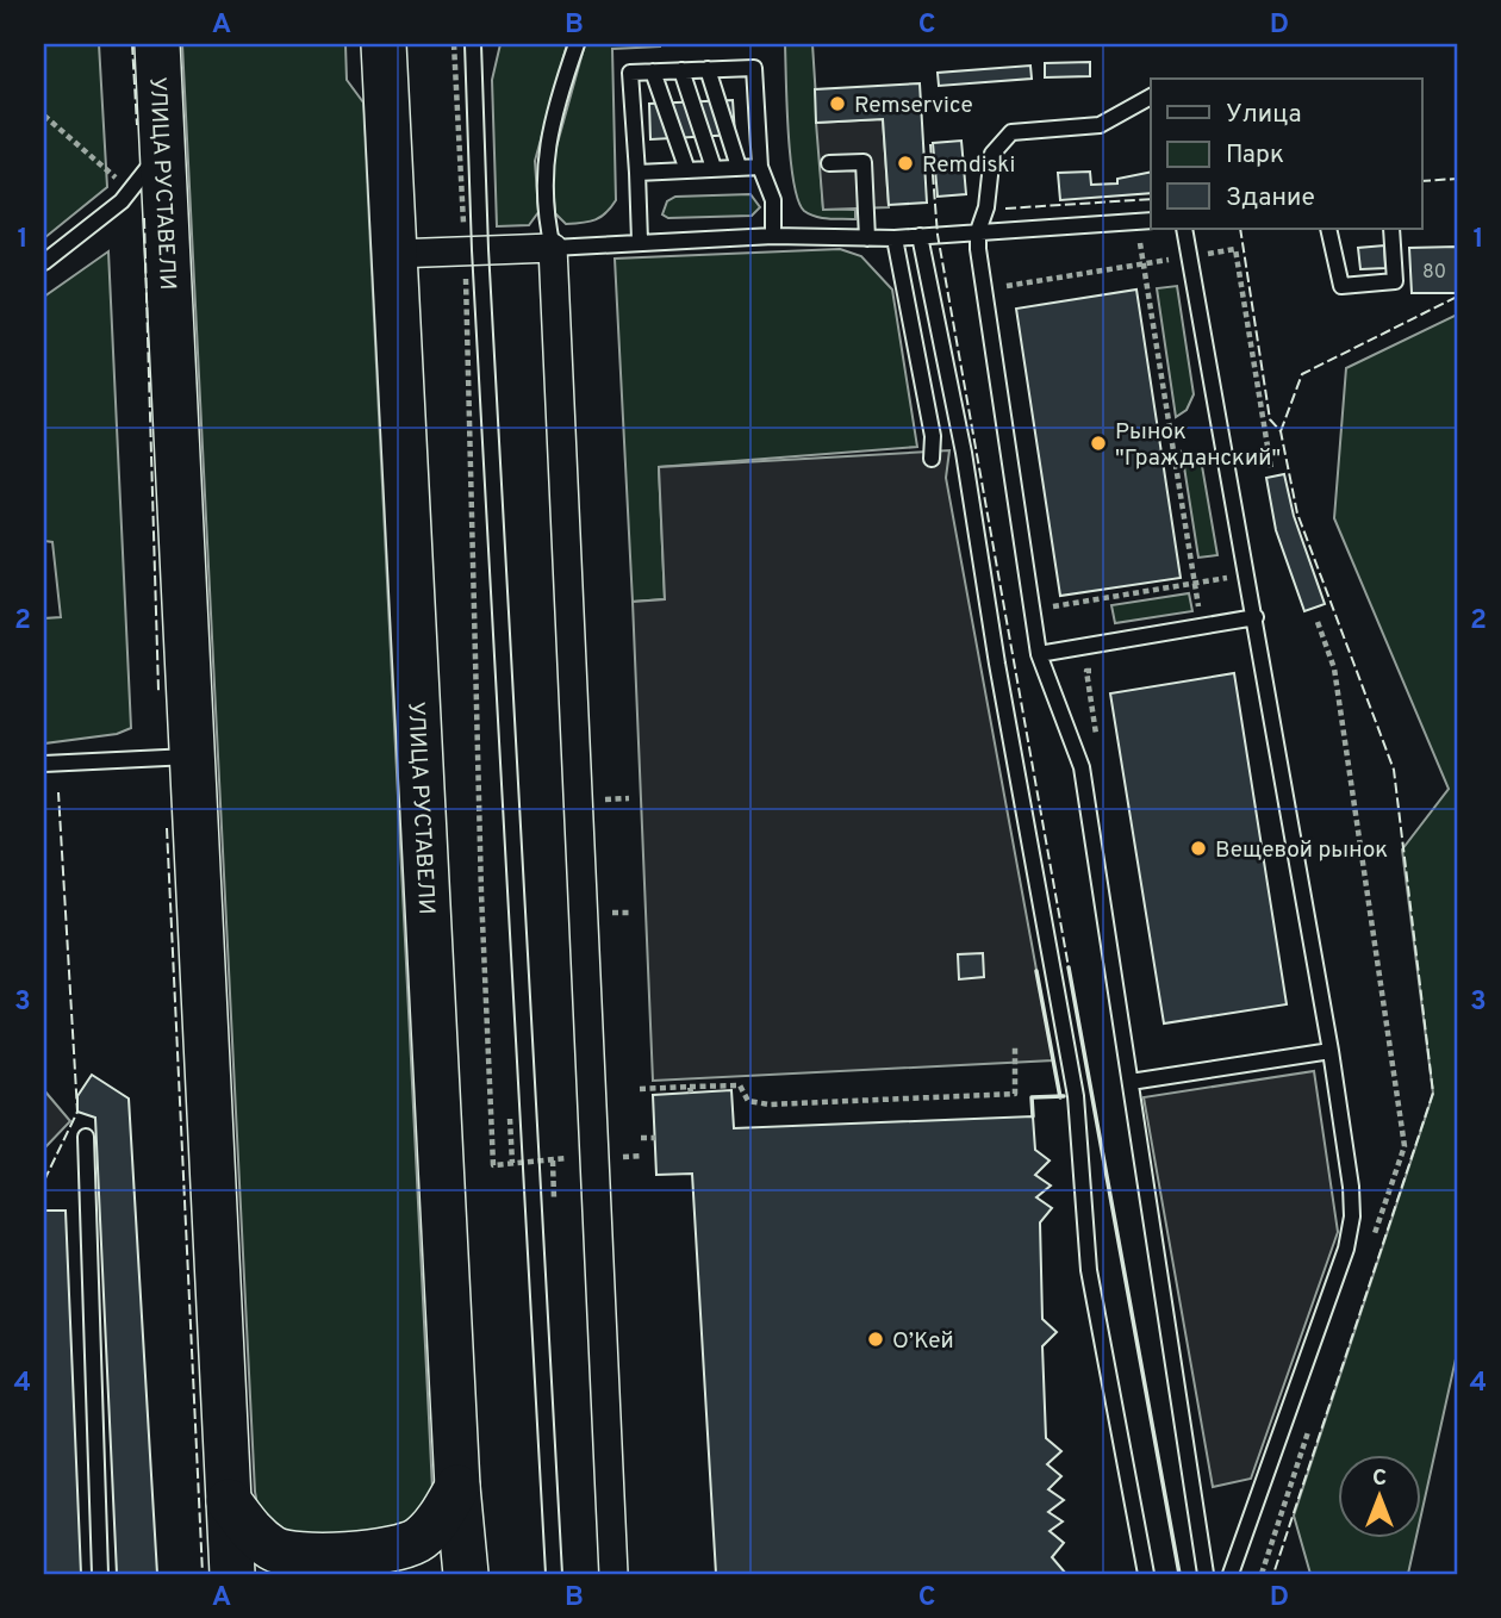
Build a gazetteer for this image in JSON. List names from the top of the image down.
{
  "streets": {
    "main road": ["УЛИЦА РУСТАВЕЛИ"]
  },
  "places": [
    "Remservice",
    "Remdiski",
    "Рынок \"Гражданский\"",
    "Вещевой рынок",
    "О’Кей"
  ],
  "house_numbers": ["80"],
  "legend": ["Улица", "Парк", "Здание"],
  "north": "top",
  "grid": {
    "columns": [
      "A",
      "B",
      "C",
      "D"
    ],
    "rows": [
      "1",
      "2",
      "3",
      "4"
    ]
  }
}
